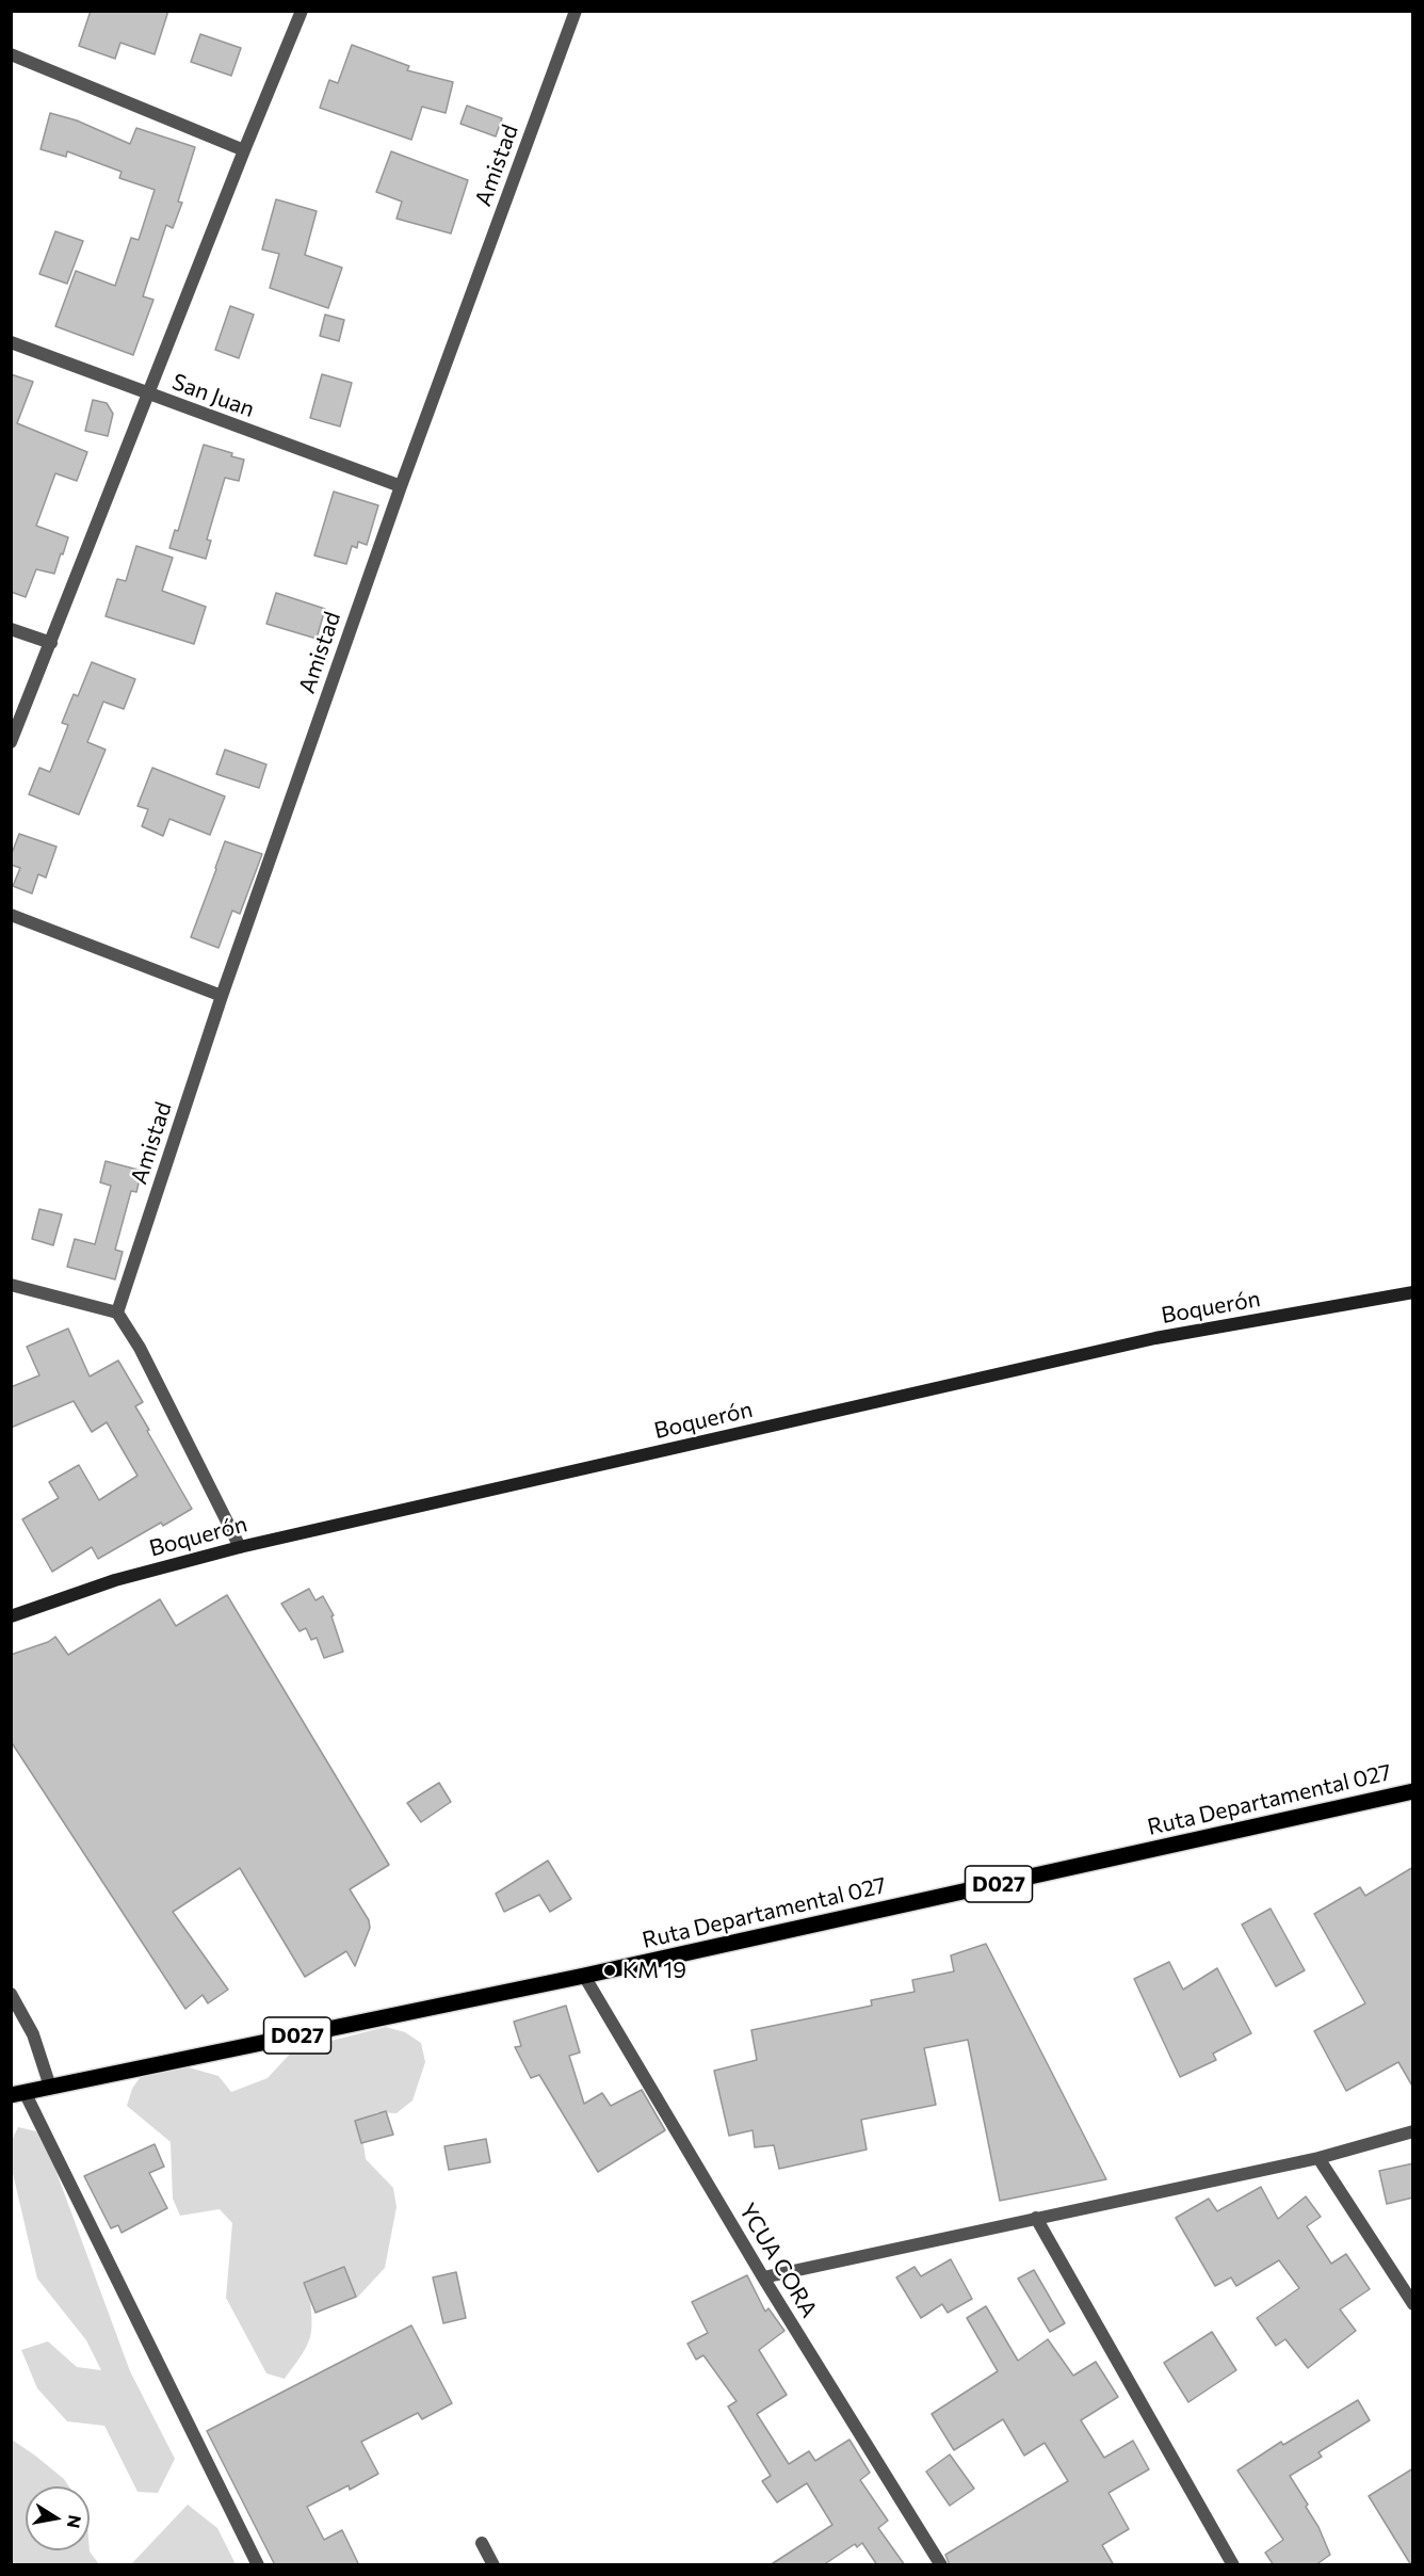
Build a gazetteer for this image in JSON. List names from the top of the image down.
{
  "streets": {
    "main road": ["Ruta Departamental 027", "D027"],
    "street": [
      "Amistad",
      "San Juan",
      "Boquerón",
      "YCUA CORA"
    ]
  },
  "crossings": [
    ["Amistad", "San Juan"],
    ["Ruta Departamental 027", "YCUA CORA"]
  ],
  "places": ["KM 19"],
  "north": "right"
}
